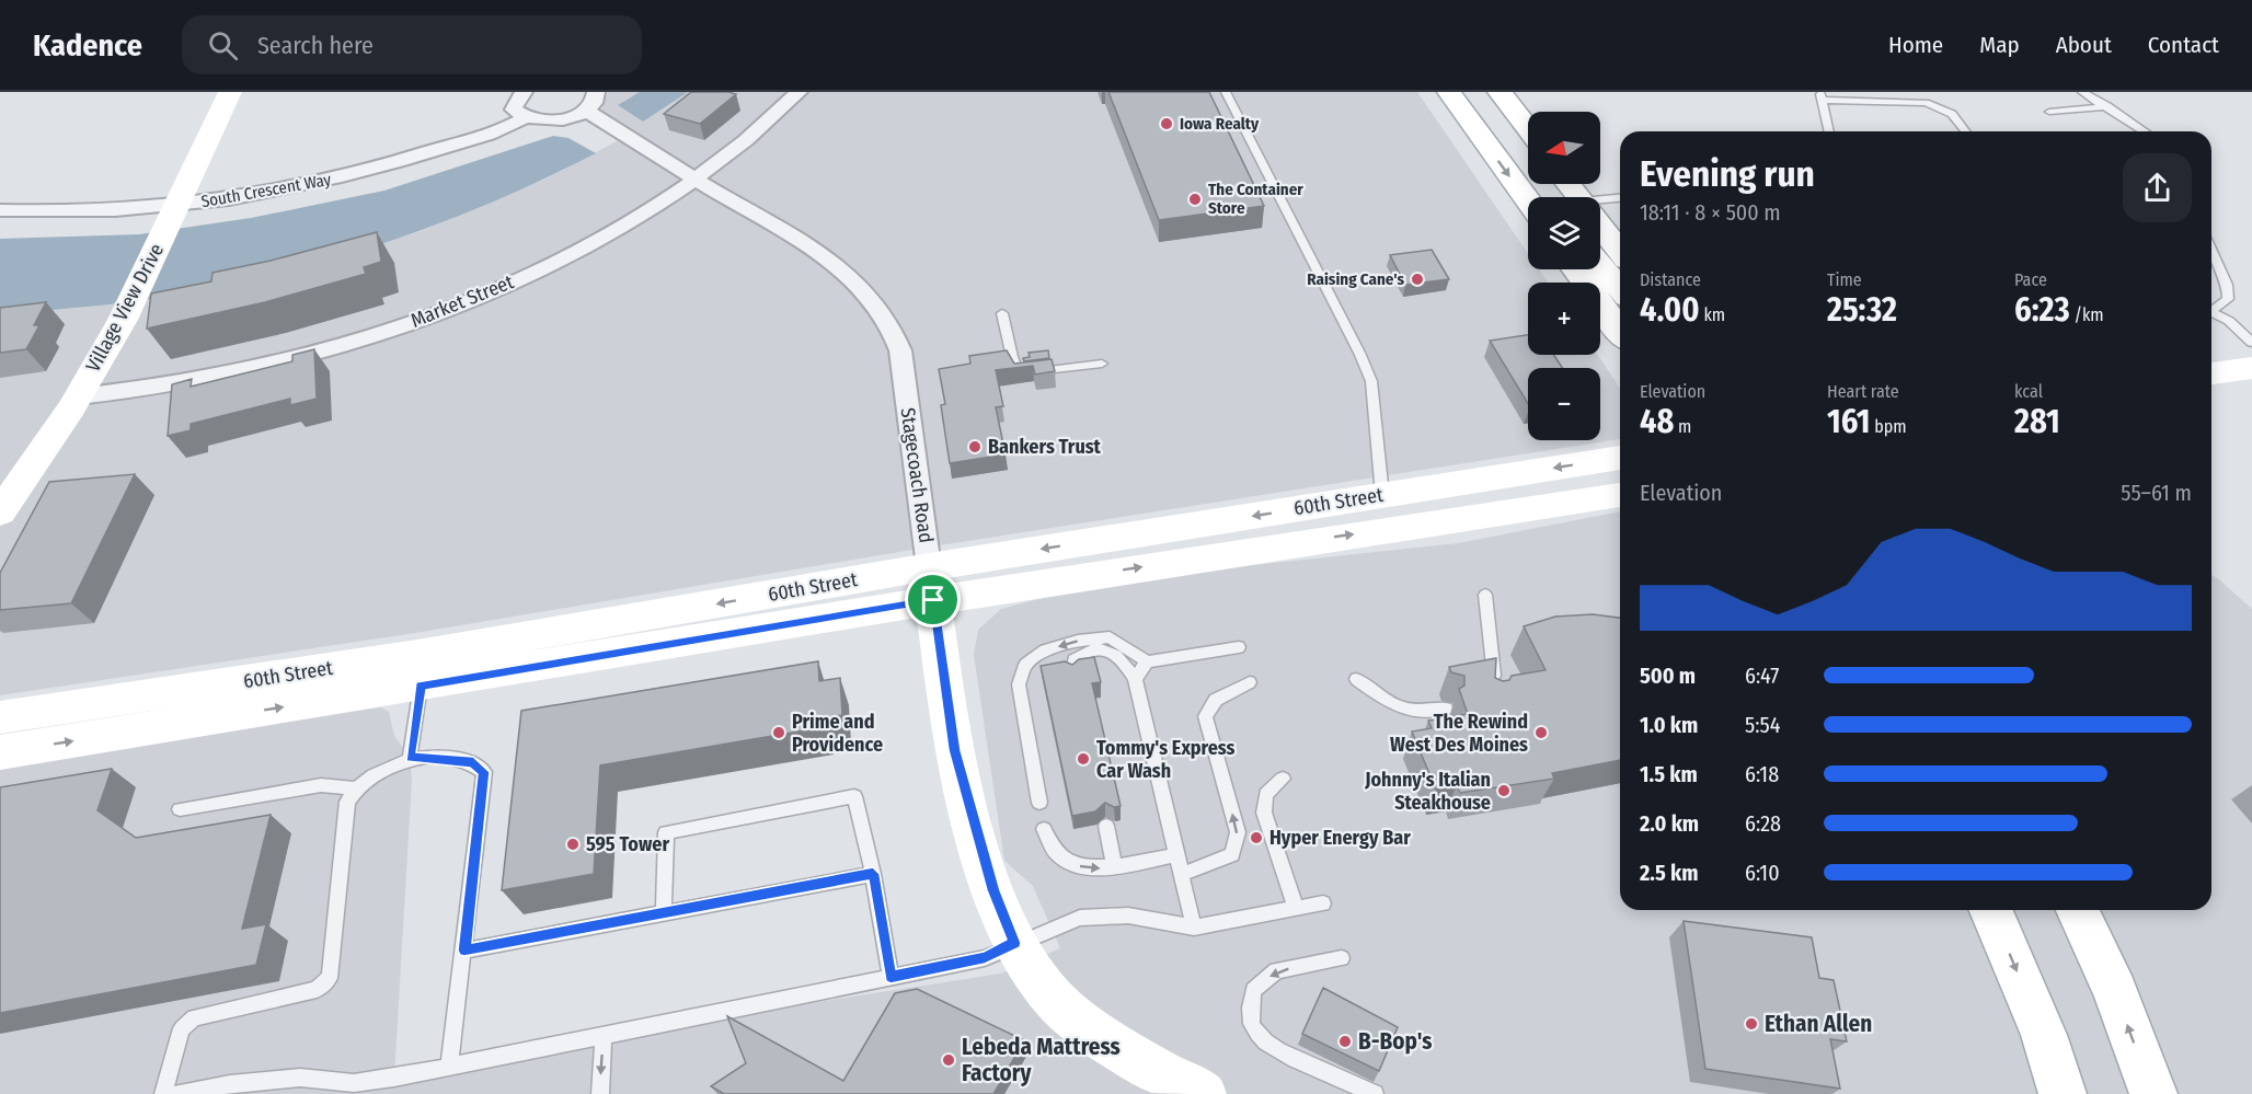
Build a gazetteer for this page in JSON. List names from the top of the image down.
{
  "streets": {
    "street": [
      "South Crescent Way",
      "Market Street",
      "Village View Drive",
      "Stagecoach Road",
      "60th Street"
    ]
  },
  "crossings": [
    ["South Crescent Way", "Village View Drive"],
    ["Market Street", "Village View Drive"],
    ["Market Street", "Stagecoach Road"],
    ["Stagecoach Road", "60th Street"]
  ],
  "places": [
    "Iowa Realty",
    "The Container Store",
    "Raising Cane's",
    "Bankers Trust",
    "Prime and Providence",
    "The Rewind West Des Moines",
    "Tommy's Express Car Wash",
    "Johnny's Italian Steakhouse",
    "Hyper Energy Bar",
    "595 Tower",
    "Ethan Allen",
    "B-Bop's",
    "Lebeda Mattress Factory"
  ],
  "north": "left",
  "page": {
    "header": "Kadence",
    "search": "Search here",
    "nav": [
      "Home",
      "Map",
      "About",
      "Contact"
    ],
    "map_buttons": ["+", "−"],
    "heading": ["Evening run", "18:11 · 8 × 500 m"],
    "stats": [
      ["Distance", "4.00 km"],
      ["Time", "25:32"],
      ["Pace", "6:23 /km"],
      ["Elevation", "48 m"],
      ["Heart rate", "161 bpm"],
      ["kcal", "281"]
    ],
    "chart": ["Elevation", "55–61 m"],
    "list": [
      {
        "name": "500 m",
        "note": "6:47"
      },
      {
        "name": "1.0 km",
        "note": "5:54"
      },
      {
        "name": "1.5 km",
        "note": "6:18"
      },
      {
        "name": "2.0 km",
        "note": "6:28"
      },
      {
        "name": "2.5 km",
        "note": "6:10"
      }
    ]
  }
}
